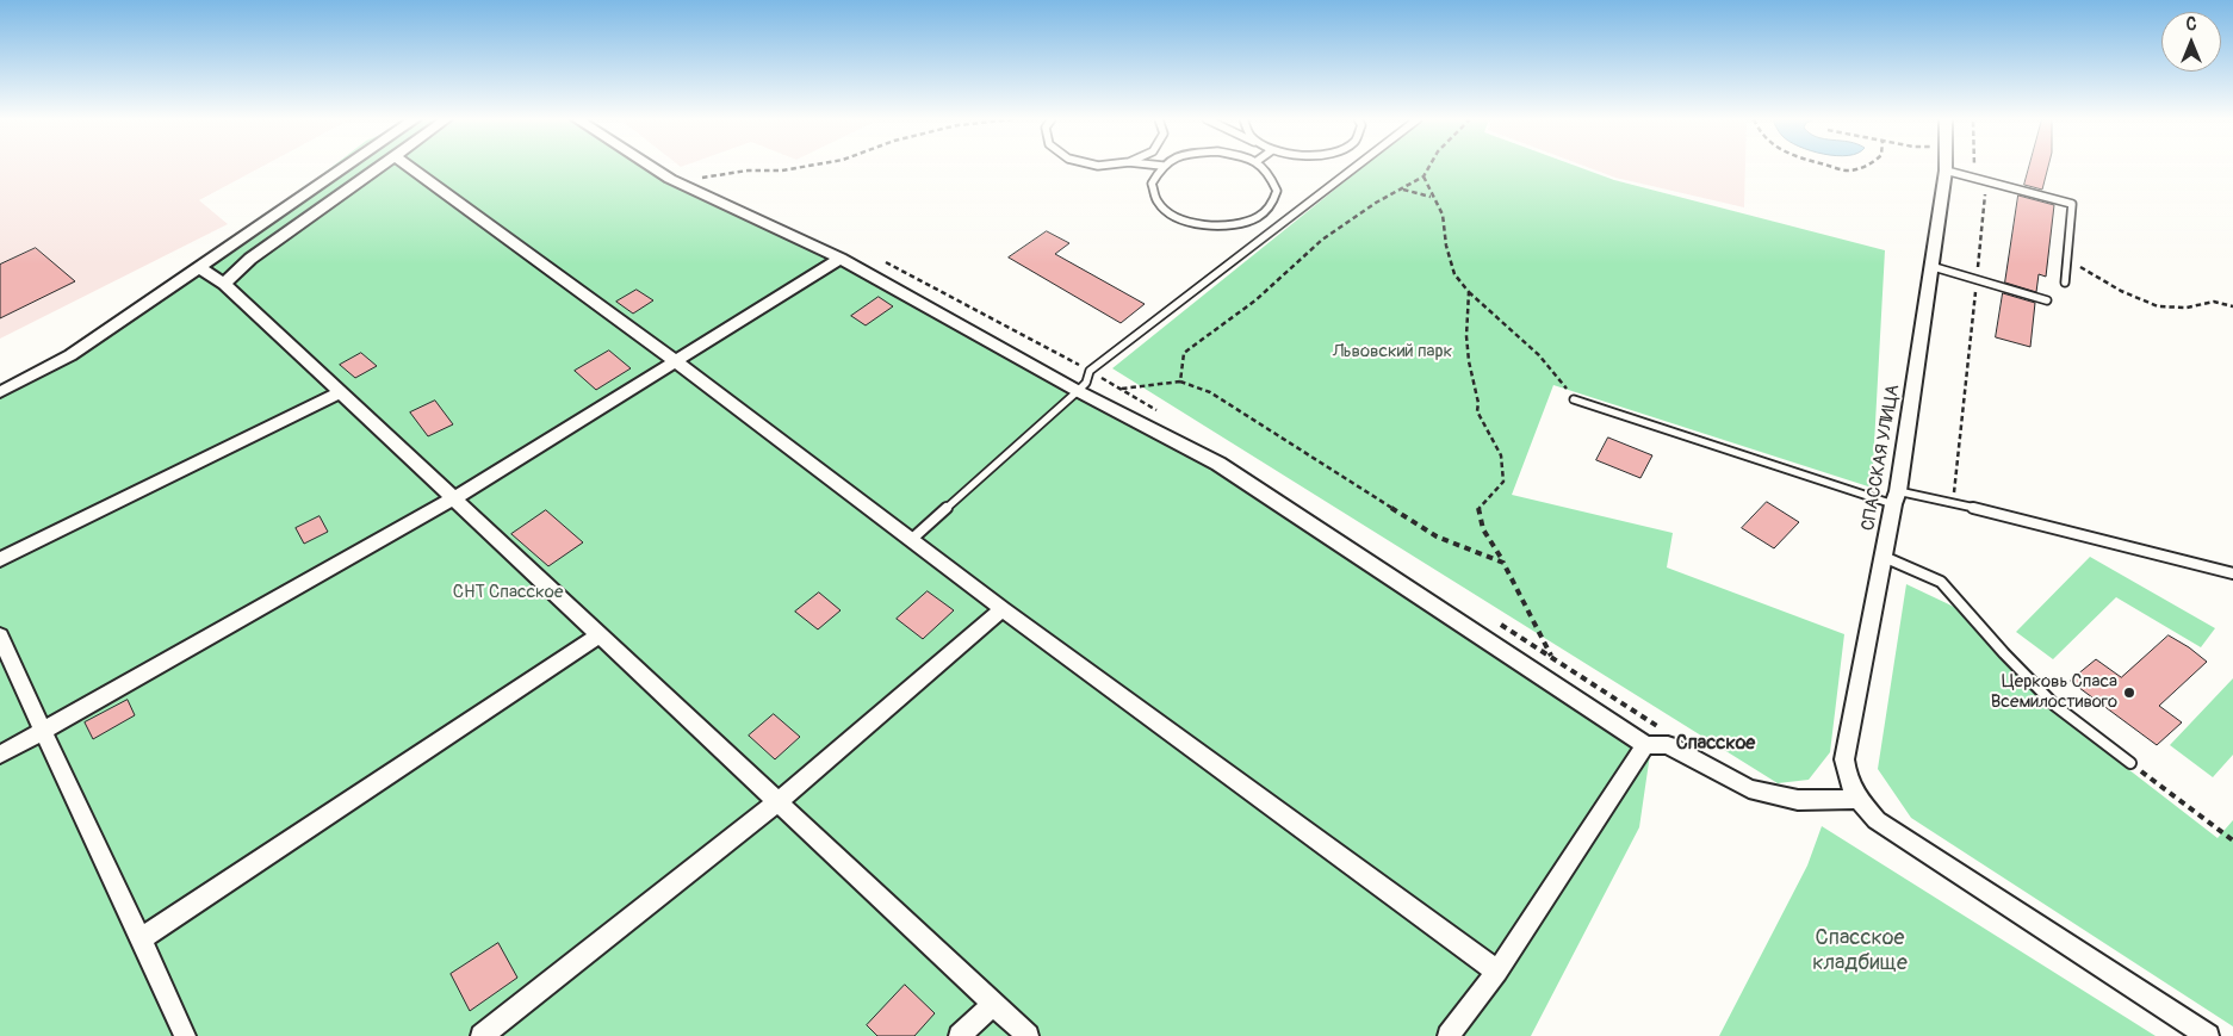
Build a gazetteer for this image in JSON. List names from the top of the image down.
{
  "streets": {
    "street": ["СПАССКАЯ УЛИЦА"]
  },
  "districts": ["Спасское"],
  "parks": ["Львовский парк", "СНТ Спасское", "Спасское кладбище"],
  "places": ["Церковь Спаса Всемилостивого"],
  "north": "top"
}
